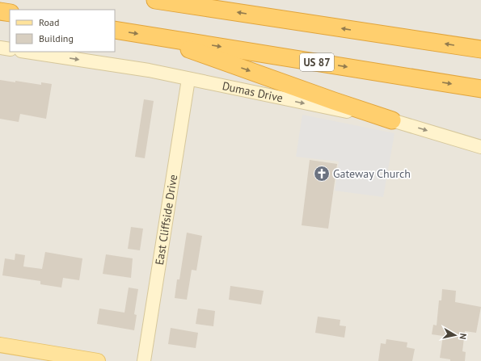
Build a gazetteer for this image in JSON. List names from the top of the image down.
{
  "streets": {
    "highway": ["US 87"],
    "main road": ["Dumas Drive", "East Cliffside Drive"]
  },
  "crossings": [
    ["Dumas Drive", "East Cliffside Drive"]
  ],
  "one_way": ["Dumas Drive"],
  "places": {
    "church": ["Gateway Church"]
  },
  "legend": ["Road", "Building"],
  "north": "right"
}
